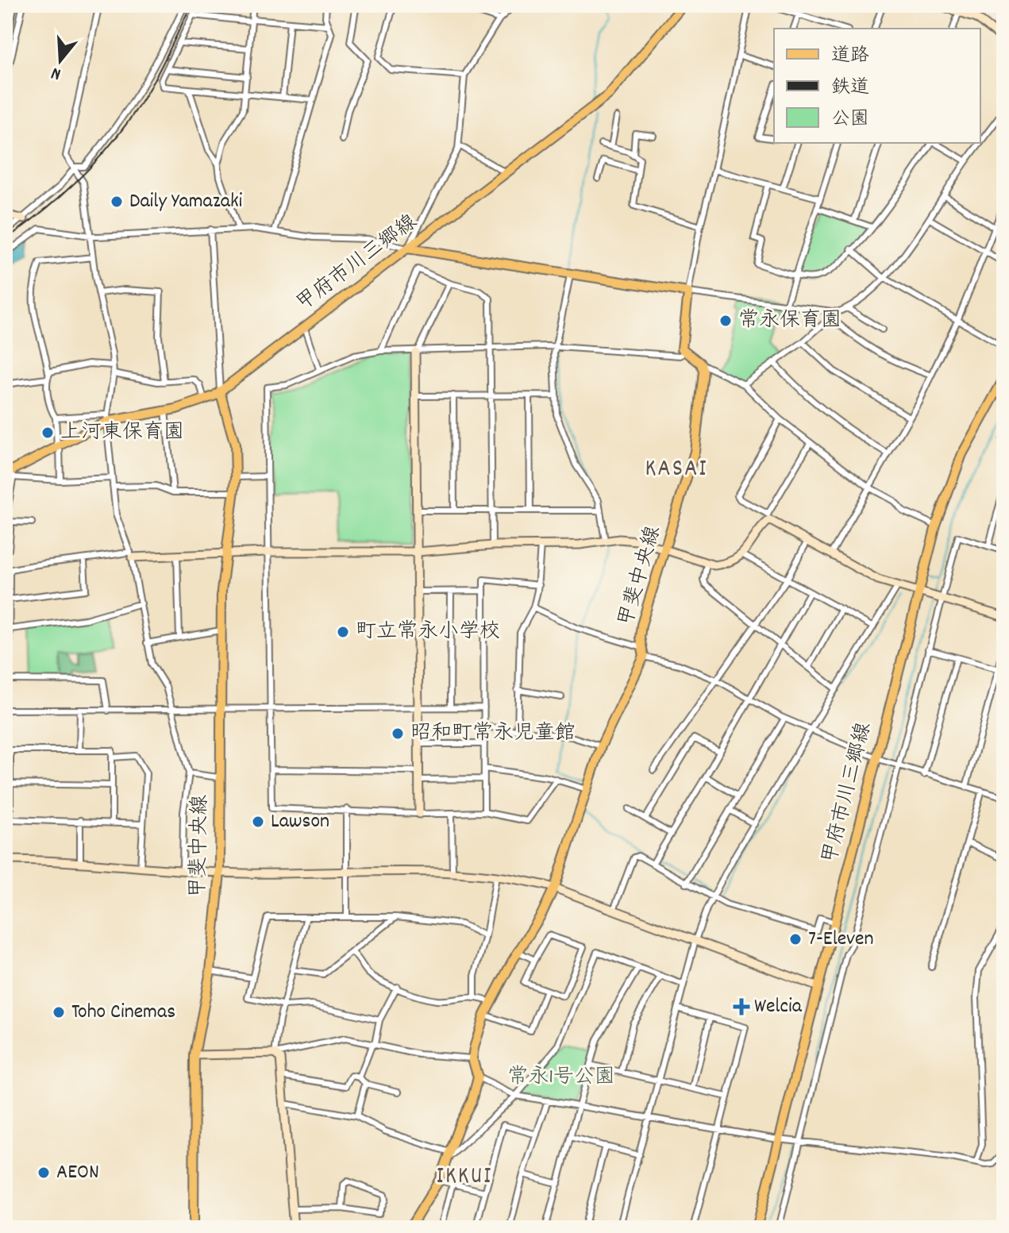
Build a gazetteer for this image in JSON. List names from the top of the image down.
{
  "streets": {
    "main road": ["甲府市川三郷線", "甲斐中央線"]
  },
  "crossings": [
    ["甲府市川三郷線", "甲斐中央線"]
  ],
  "districts": ["KASAI", "IKKUI"],
  "parks": ["常永1号公園"],
  "places": {
    "other": [
      "Daily Yamazaki",
      "常永保育園",
      "上河東保育園",
      "町立常永小学校",
      "昭和町常永児童館",
      "Lawson",
      "7-Eleven",
      "Toho Cinemas",
      "AEON"
    ],
    "health": ["Welcia"]
  },
  "legend": ["道路", "鉄道", "公園"],
  "north": "bottom"
}
